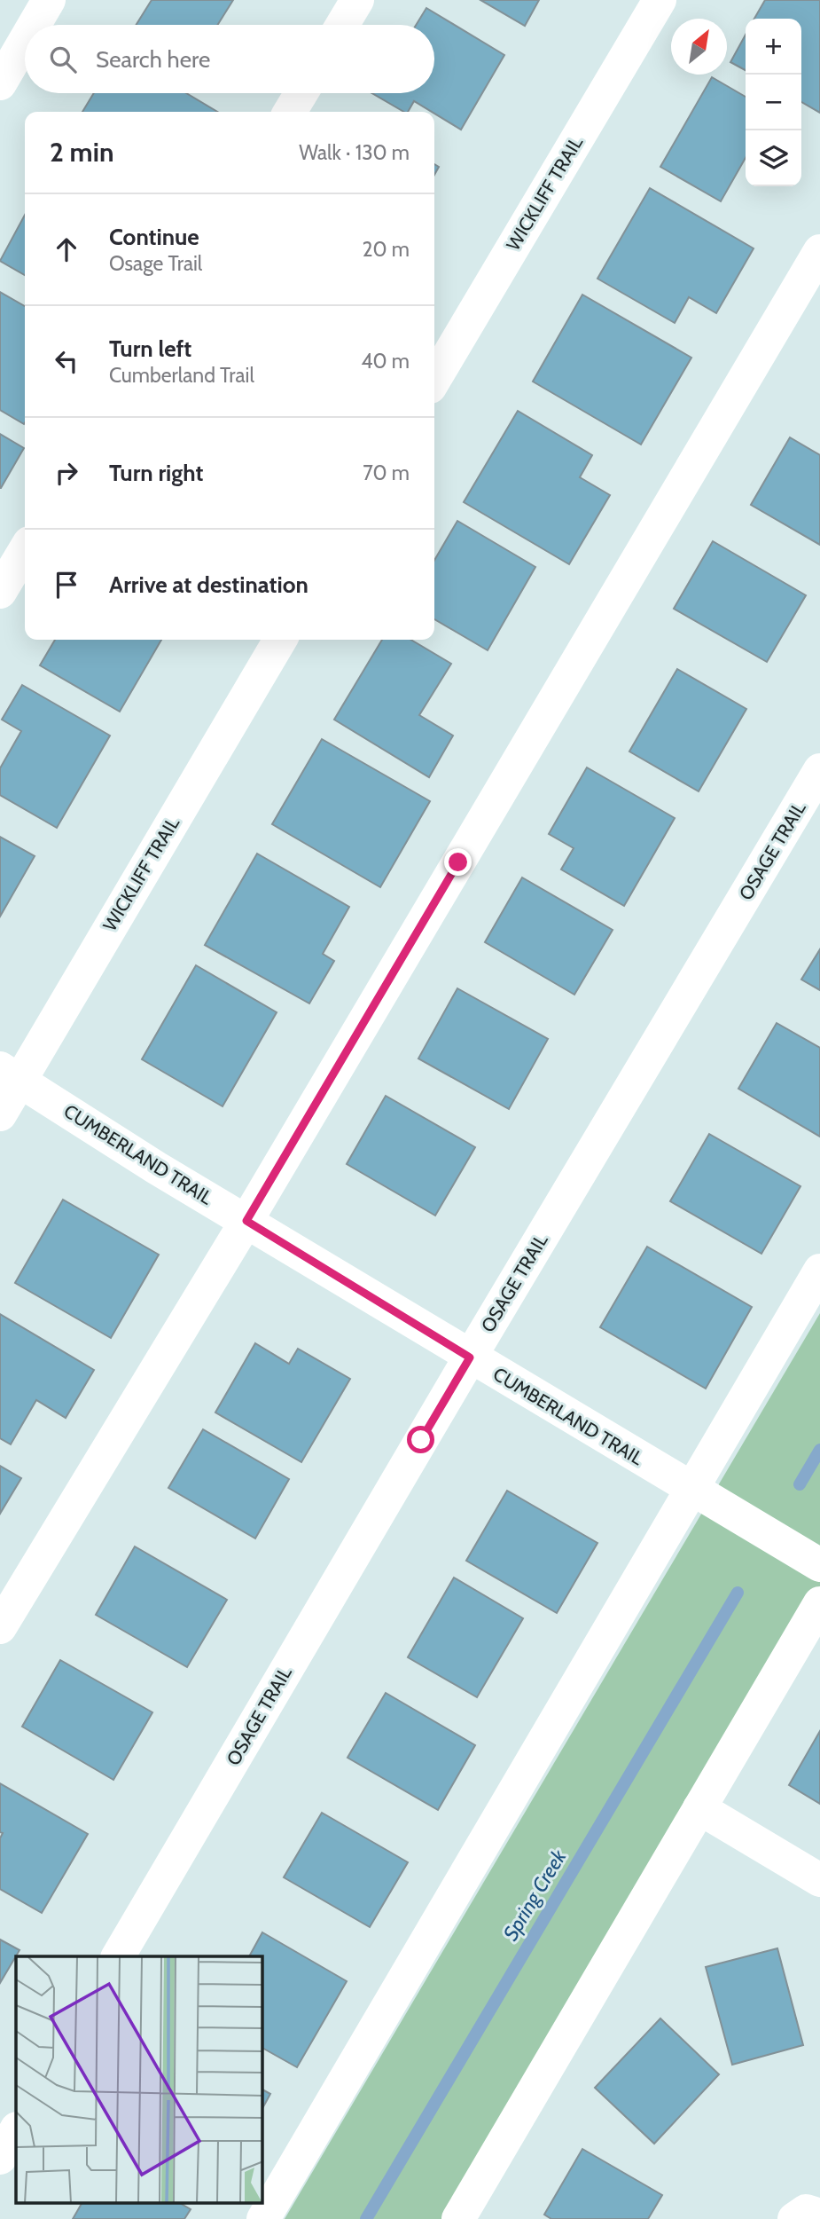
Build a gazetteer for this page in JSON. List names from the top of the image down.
{
  "streets": {
    "street": ["WICKLIFF TRAIL", "OSAGE TRAIL", "CUMBERLAND TRAIL"]
  },
  "crossings": [
    ["WICKLIFF TRAIL", "CUMBERLAND TRAIL"],
    ["OSAGE TRAIL", "CUMBERLAND TRAIL"]
  ],
  "water": ["Spring Creek"],
  "north": "top right",
  "page": {
    "map_buttons": ["+", "−"],
    "search": "Search here",
    "heading": ["2 min", "Walk · 130 m"],
    "list": [
      ["Continue", "Osage Trail", "20 m"],
      ["Turn left", "Cumberland Trail", "40 m"],
      ["Turn right", "70 m"],
      "Arrive at destination"
    ]
  }
}
